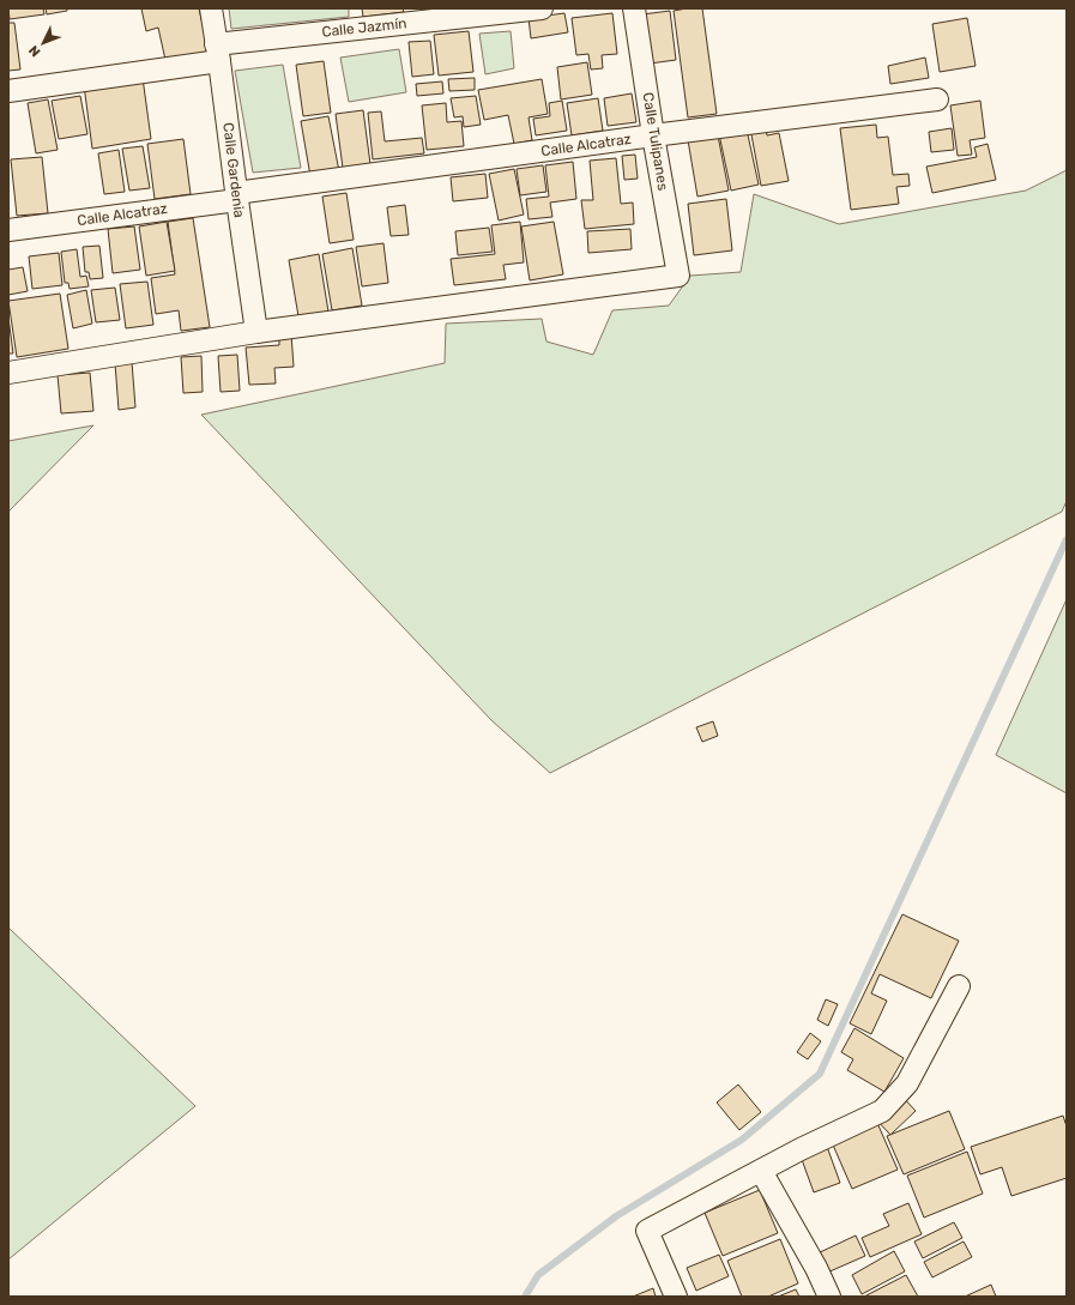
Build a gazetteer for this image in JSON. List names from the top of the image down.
{
  "streets": {
    "street": [
      "Calle Jazmín",
      "Calle Tulipanes",
      "Calle Alcatraz",
      "Calle Gardenia"
    ]
  },
  "crossings": [
    ["Calle Jazmín", "Calle Gardenia"],
    ["Calle Tulipanes", "Calle Alcatraz"],
    ["Calle Tulipanes", "Calle Gardenia"],
    ["Calle Alcatraz", "Calle Gardenia"]
  ],
  "north": "bottom left"
}
